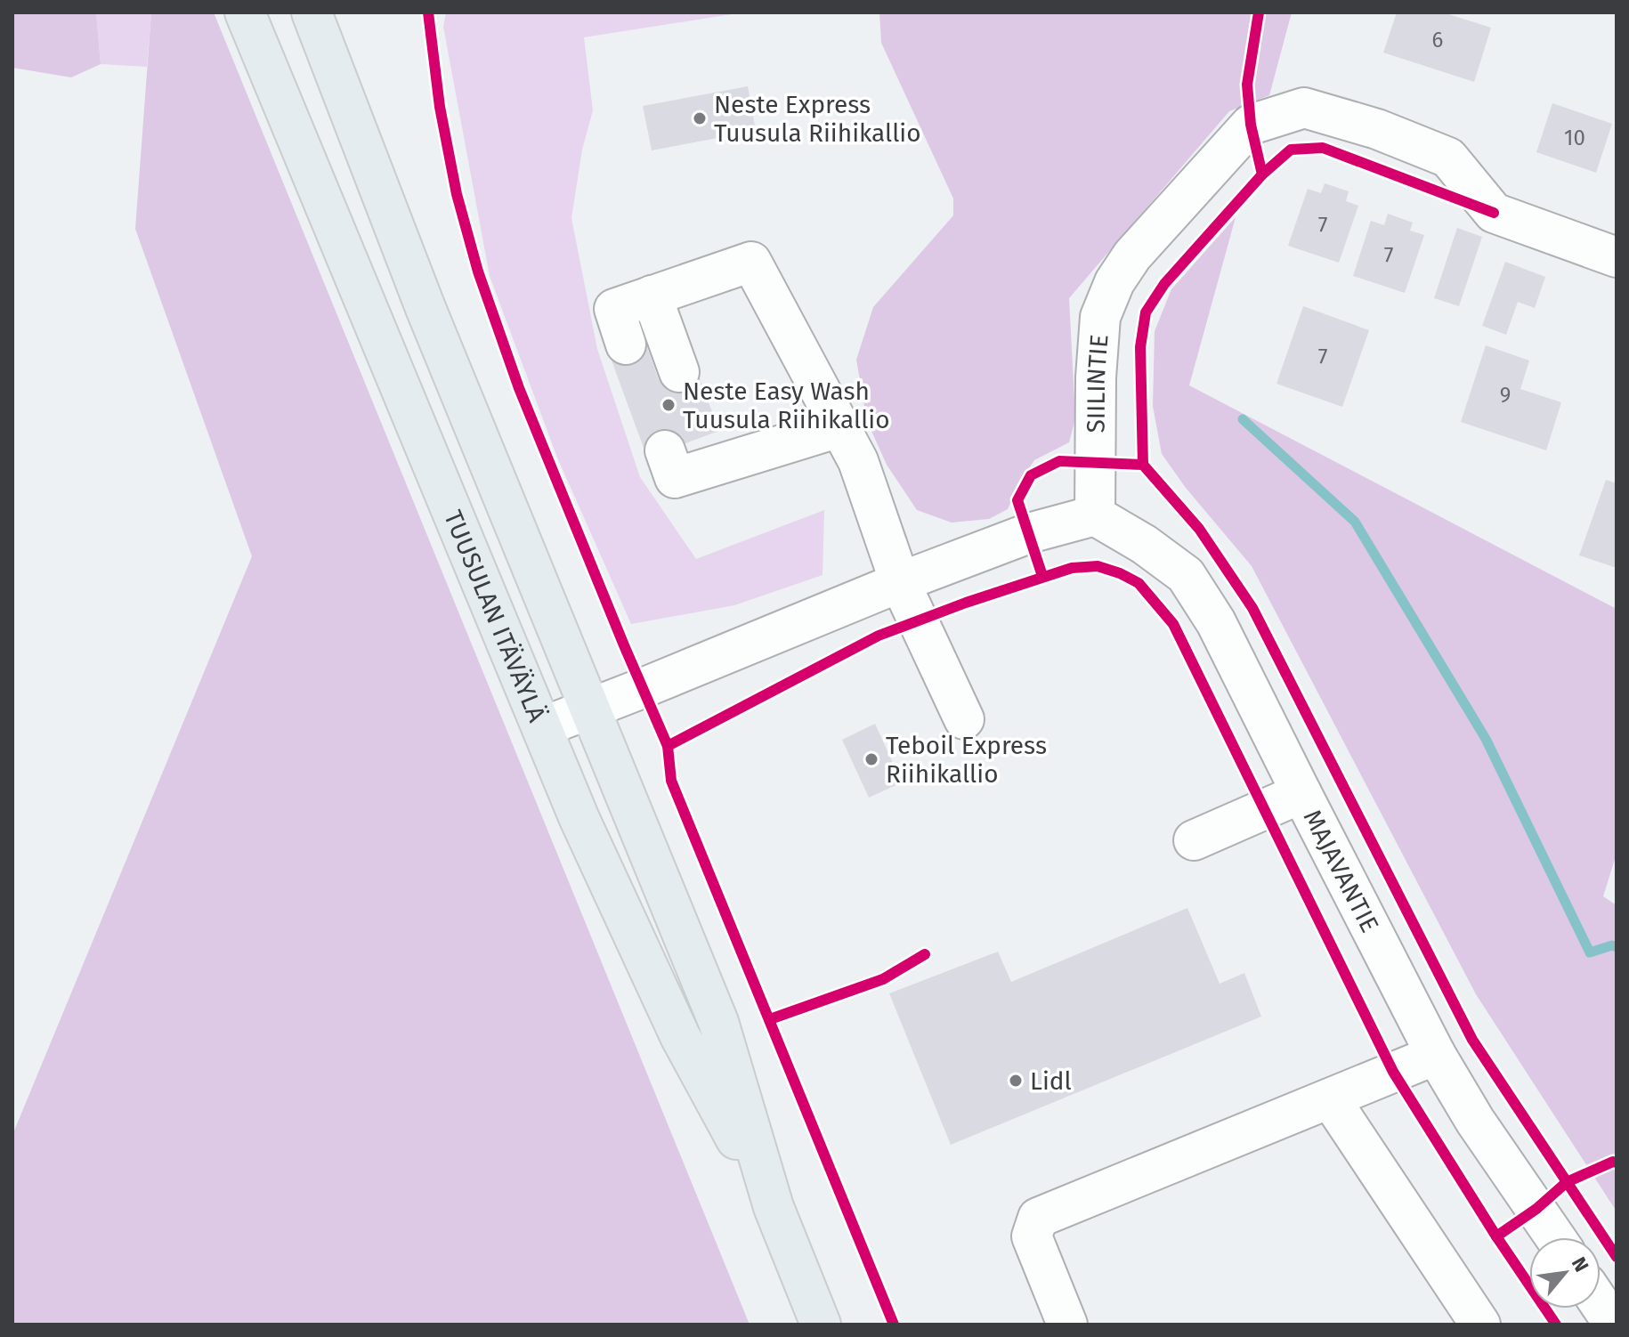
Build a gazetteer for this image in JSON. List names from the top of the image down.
{
  "streets": {
    "main road": ["TUUSULAN ITÄVÄYLÄ"],
    "street": ["SIILINTIE", "MAJAVANTIE"]
  },
  "crossings": [
    ["SIILINTIE", "MAJAVANTIE"]
  ],
  "places": [
    "Neste Express Tuusula Riihikallio",
    "Neste Easy Wash Tuusula Riihikallio",
    "Teboil Express Riihikallio",
    "Lidl"
  ],
  "house_numbers": [
    "6",
    "10",
    "7",
    "7",
    "7",
    "9"
  ],
  "north": "top right"
}
